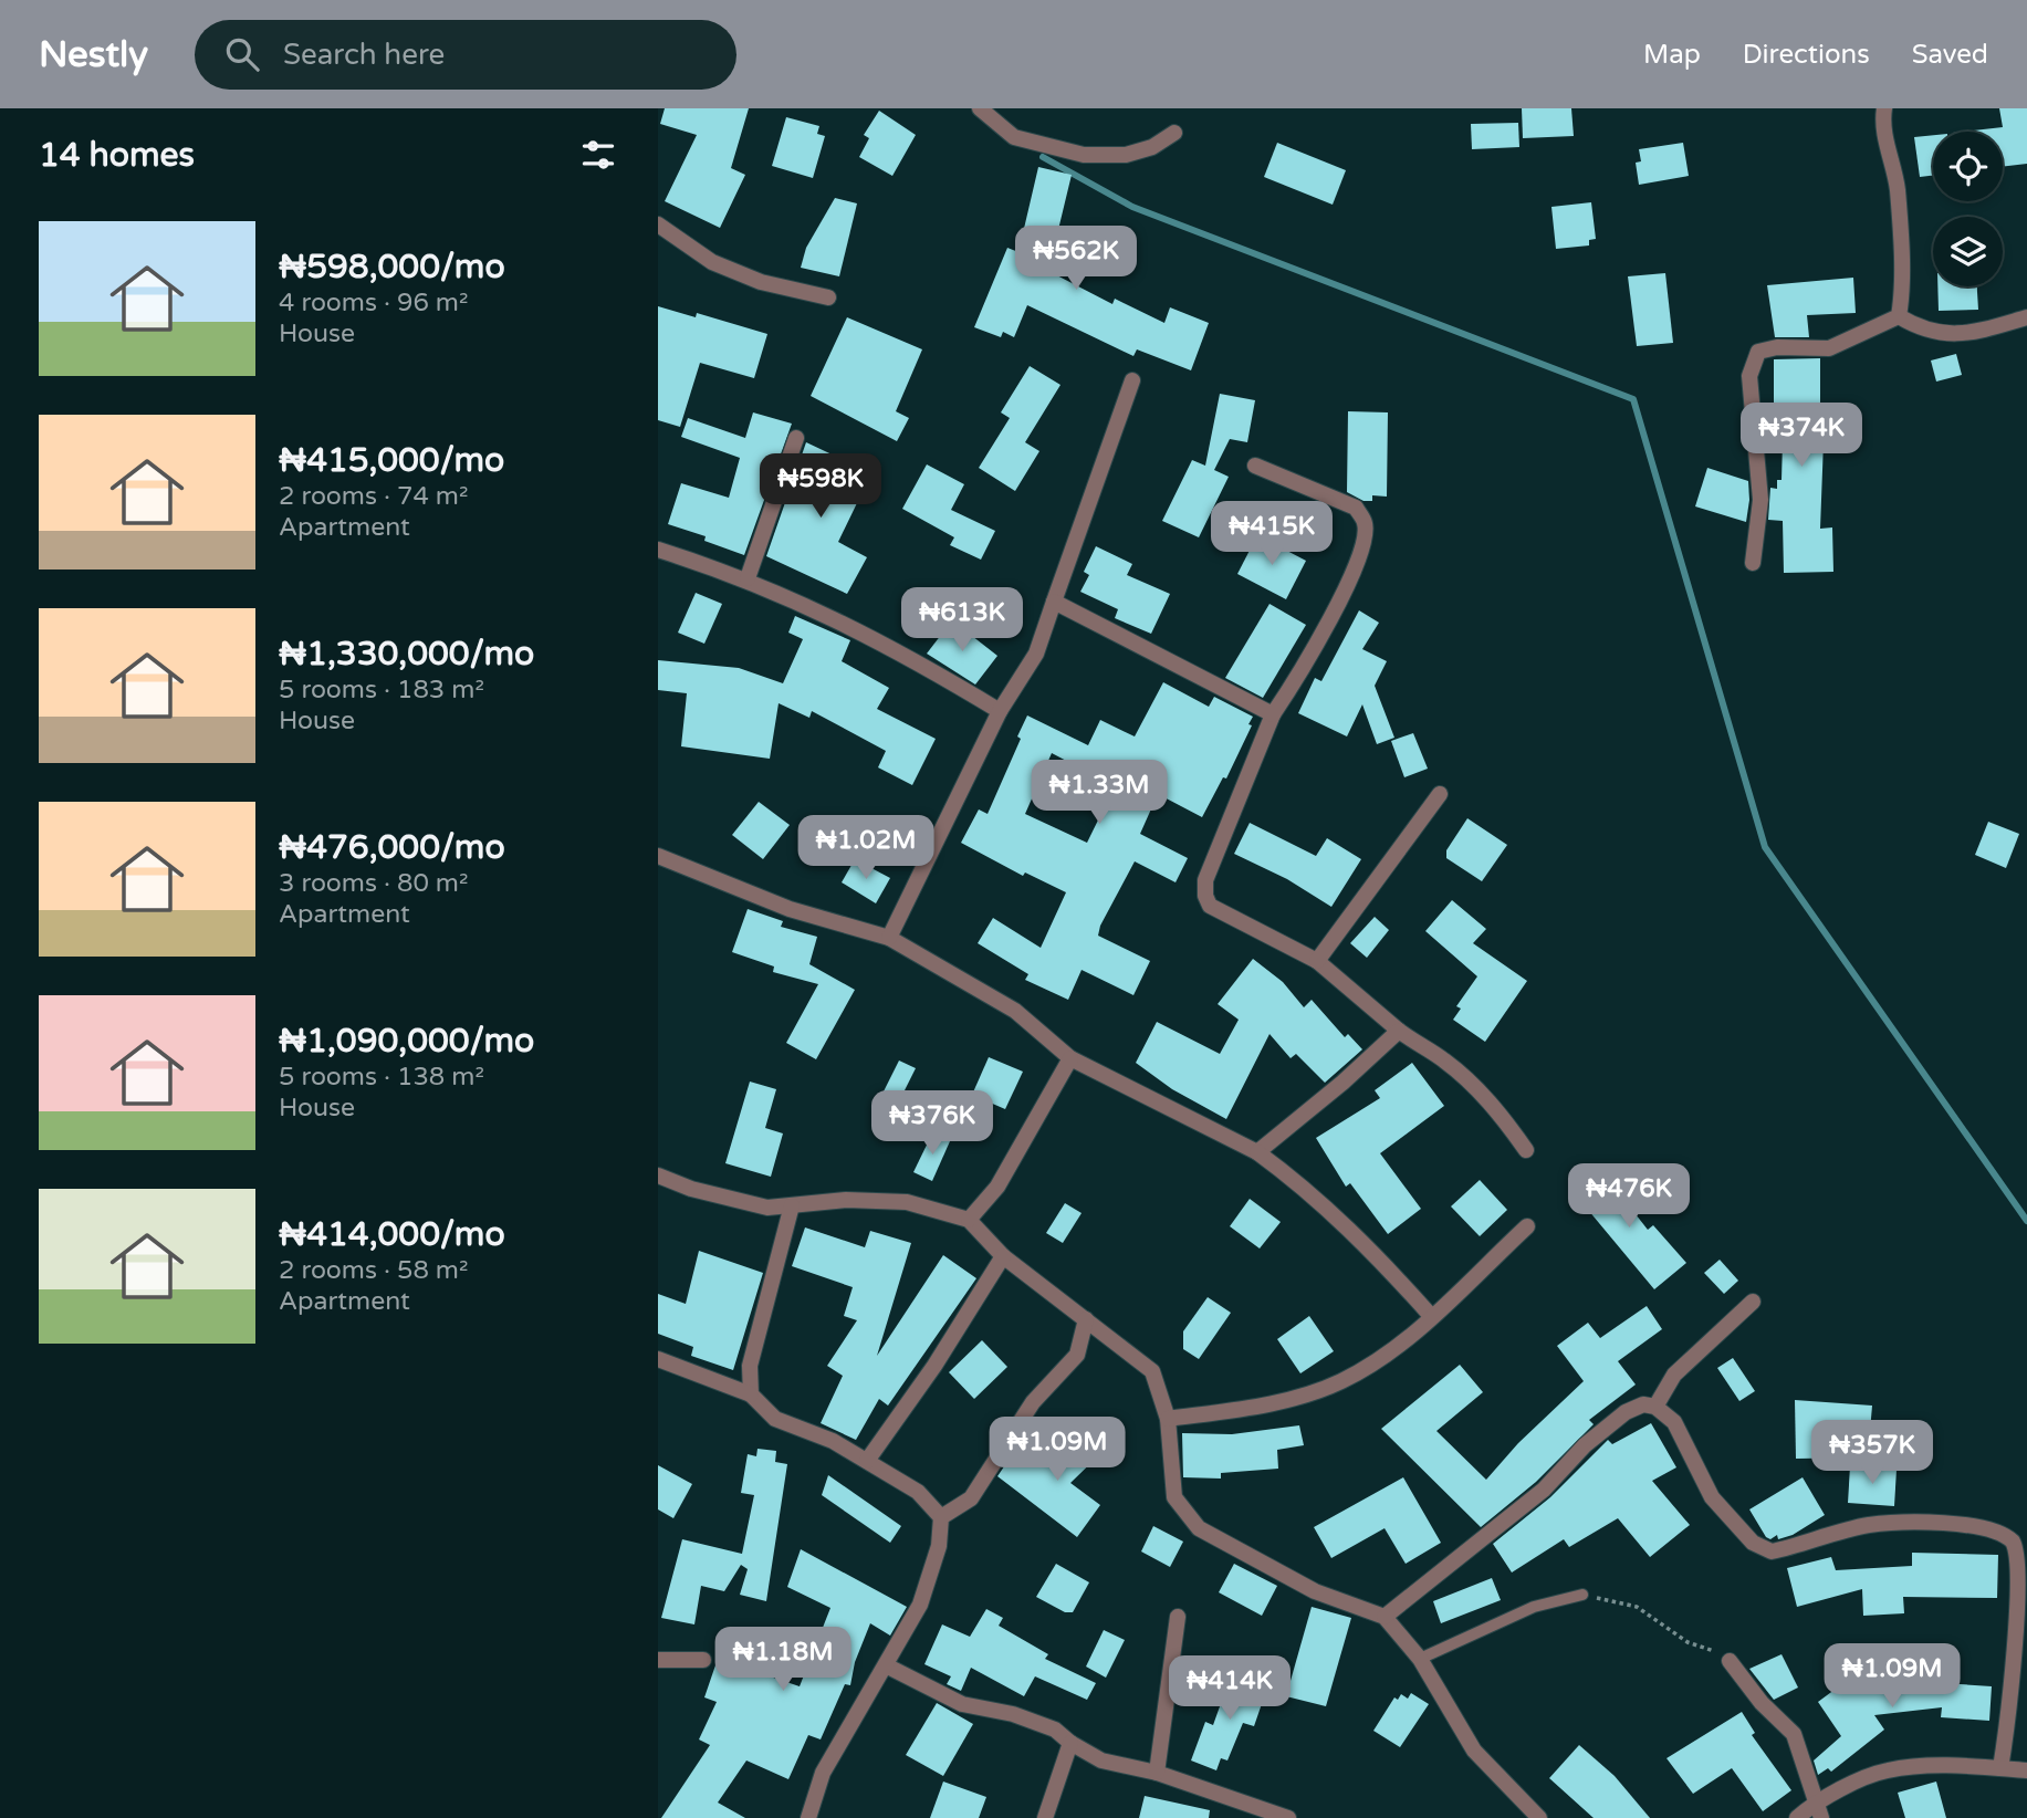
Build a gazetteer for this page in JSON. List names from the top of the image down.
{
  "page": {
    "header": "Nestly",
    "search": "Search here",
    "nav": ["Map", "Directions", "Saved"],
    "heading": "14 homes",
    "list": [
      {
        "name": "₦598,000/mo",
        "note": "4 rooms · 96 m² · House"
      },
      {
        "name": "₦415,000/mo",
        "note": "2 rooms · 74 m² · Apartment"
      },
      {
        "name": "₦1,330,000/mo",
        "note": "5 rooms · 183 m² · House"
      },
      {
        "name": "₦476,000/mo",
        "note": "3 rooms · 80 m² · Apartment"
      },
      {
        "name": "₦1,090,000/mo",
        "note": "5 rooms · 138 m² · House"
      },
      {
        "name": "₦414,000/mo",
        "note": "2 rooms · 58 m² · Apartment"
      }
    ],
    "price": [
      "₦562K",
      "₦374K",
      "₦598K",
      "₦415K",
      "₦613K",
      "₦1.33M",
      "₦1.02M",
      "₦376K",
      "₦476K",
      "₦1.09M",
      "₦357K",
      "₦1.18M",
      "₦1.09M",
      "₦414K"
    ]
  }
}
